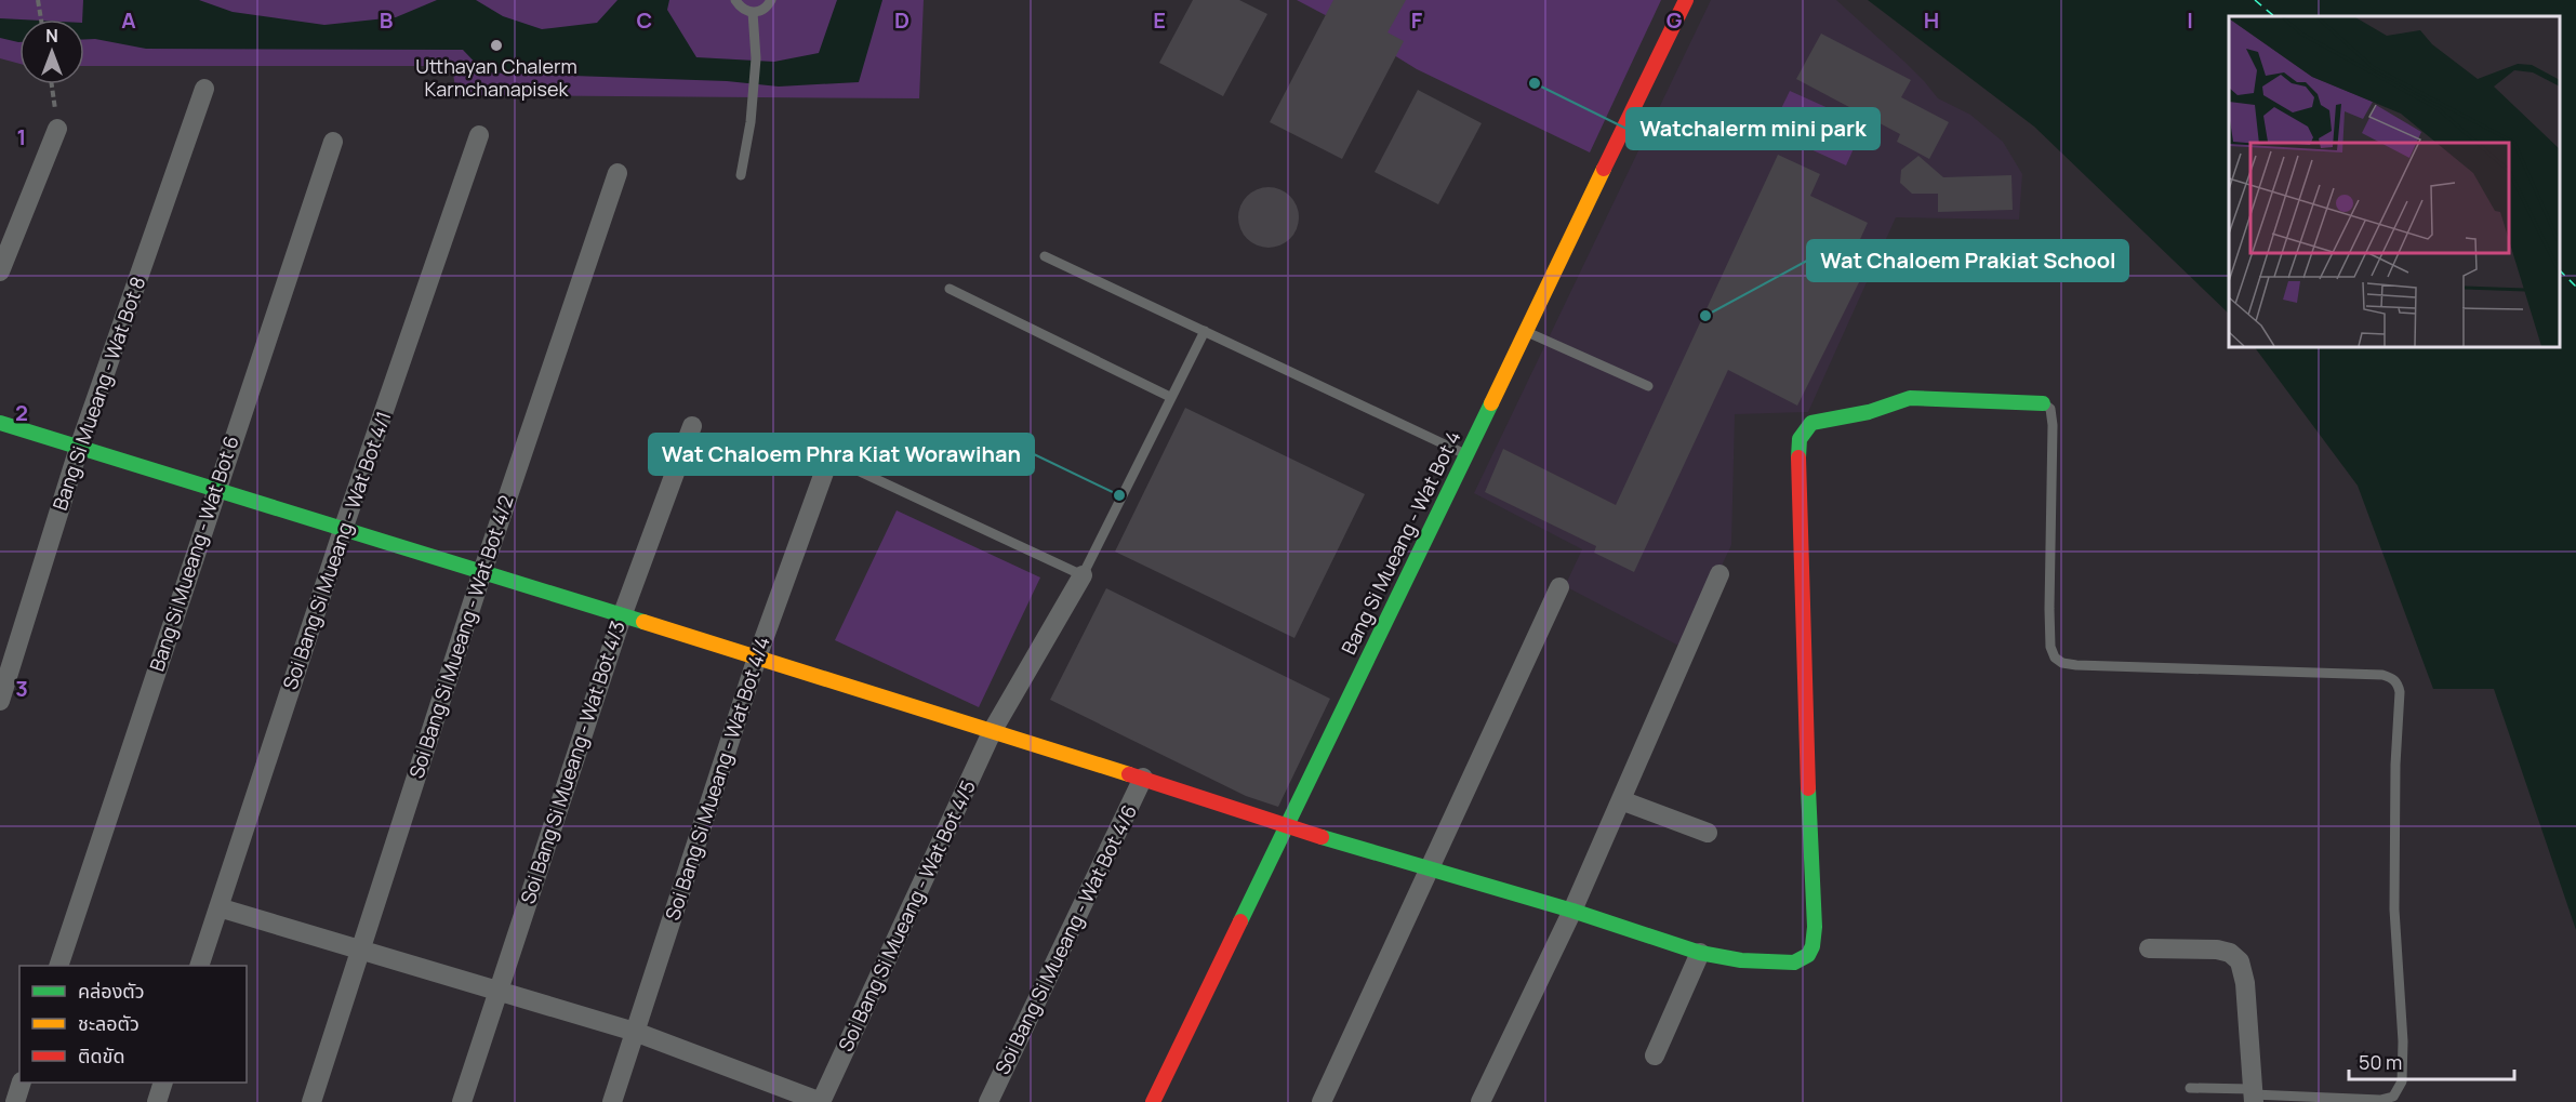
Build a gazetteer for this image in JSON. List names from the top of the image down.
{
  "streets": {
    "street": [
      "Bang Si Mueang - Wat Bot 8",
      "Bang Si Mueang - Wat Bot 4",
      "Soi Bang Si Mueang - Wat Bot 4/1",
      "Bang Si Mueang - Wat Bot 6",
      "Soi Bang Si Mueang - Wat Bot 4/2",
      "Soi Bang Si Mueang - Wat Bot 4/3",
      "Soi Bang Si Mueang - Wat Bot 4/4",
      "Soi Bang Si Mueang - Wat Bot 4/5",
      "Soi Bang Si Mueang - Wat Bot 4/6"
    ]
  },
  "places": [
    "Utthayan Chalerm Karnchanapisek",
    "Watchalerm mini park",
    "Wat Chaloem Prakiat School",
    "Wat Chaloem Phra Kiat Worawihan"
  ],
  "legend": ["คล่องตัว", "ชะลอตัว", "ติดขัด"],
  "scale_bar": "50 m",
  "north": "top",
  "grid": {
    "columns": [
      "A",
      "B",
      "C",
      "D",
      "E",
      "F",
      "G",
      "H",
      "I"
    ],
    "rows": ["1", "2", "3"]
  }
}
